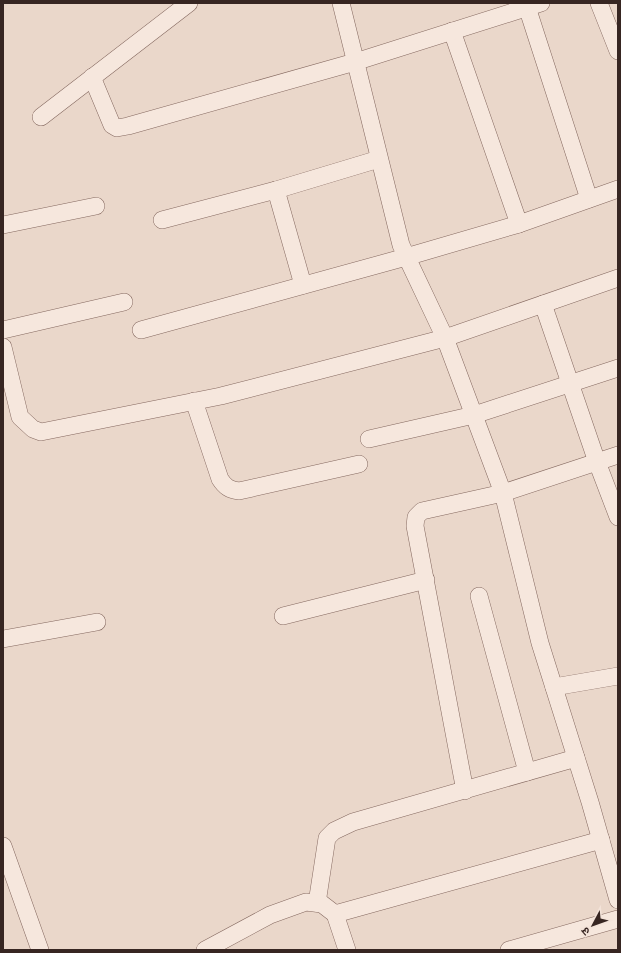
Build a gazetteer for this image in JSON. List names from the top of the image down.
{
  "north": "bottom left"
}
